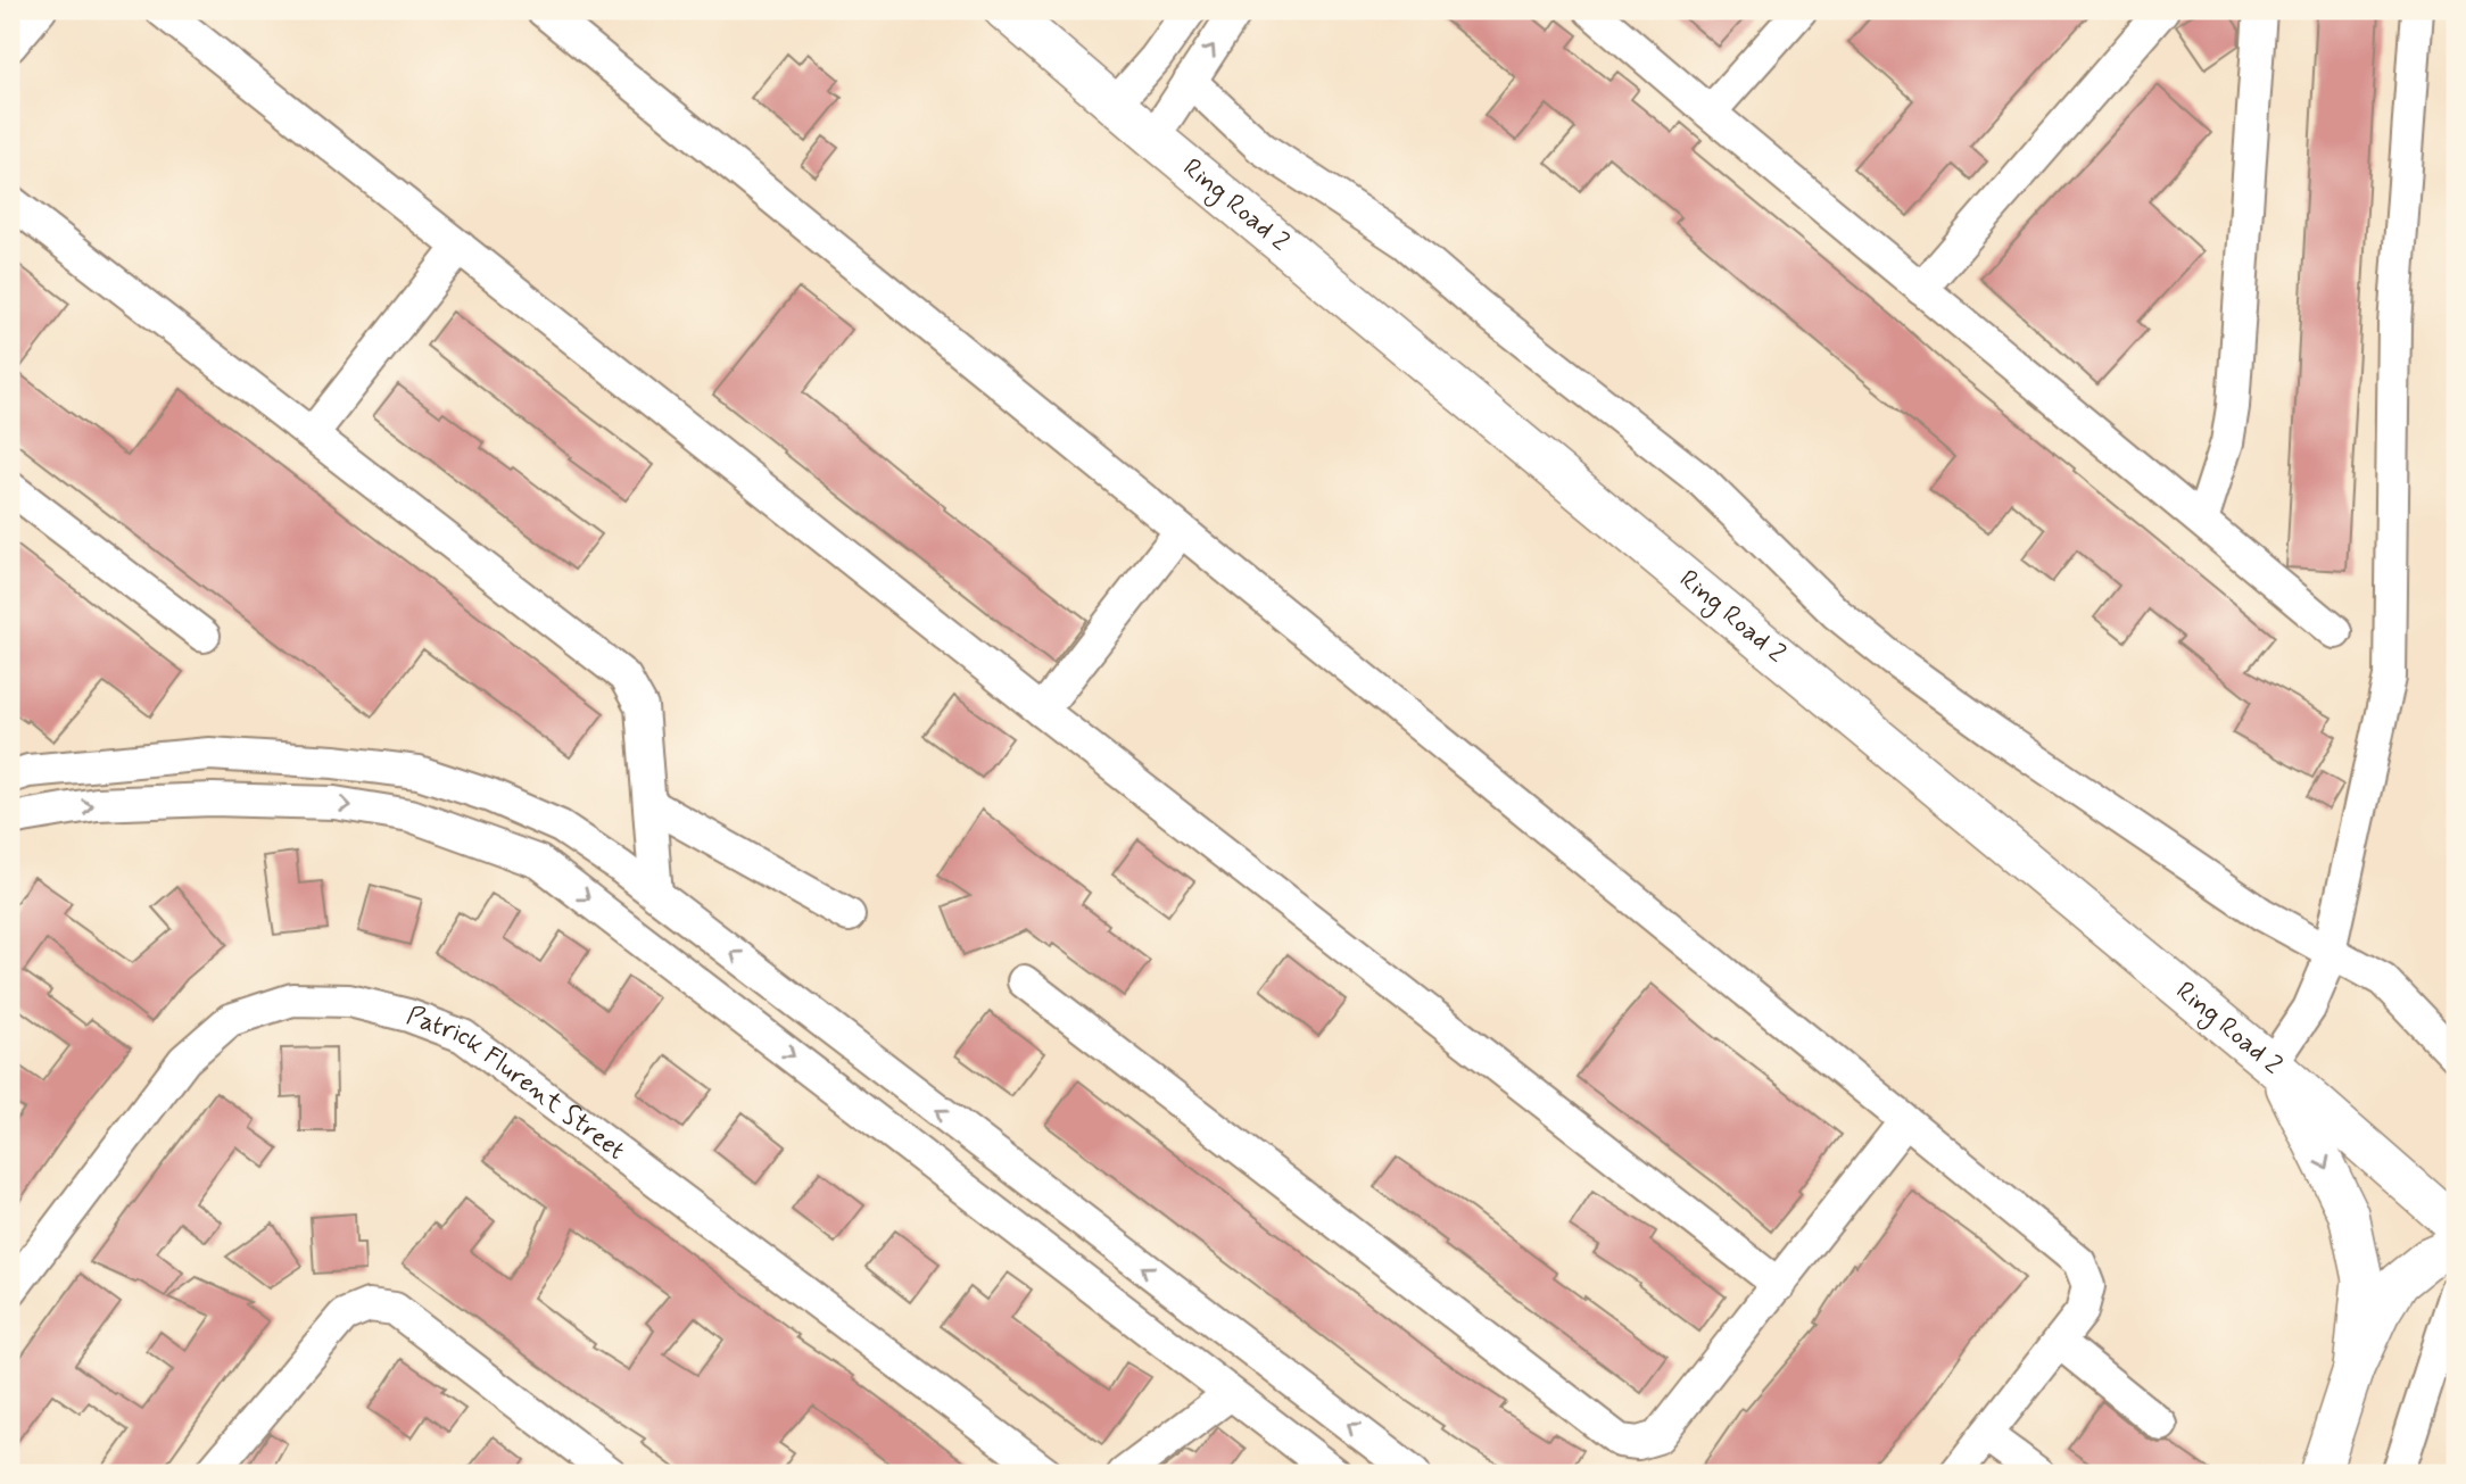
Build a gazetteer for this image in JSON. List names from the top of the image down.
{
  "streets": {
    "main road": ["Ring Road 2"],
    "street": ["Patrick Flurent Street"]
  }
}
